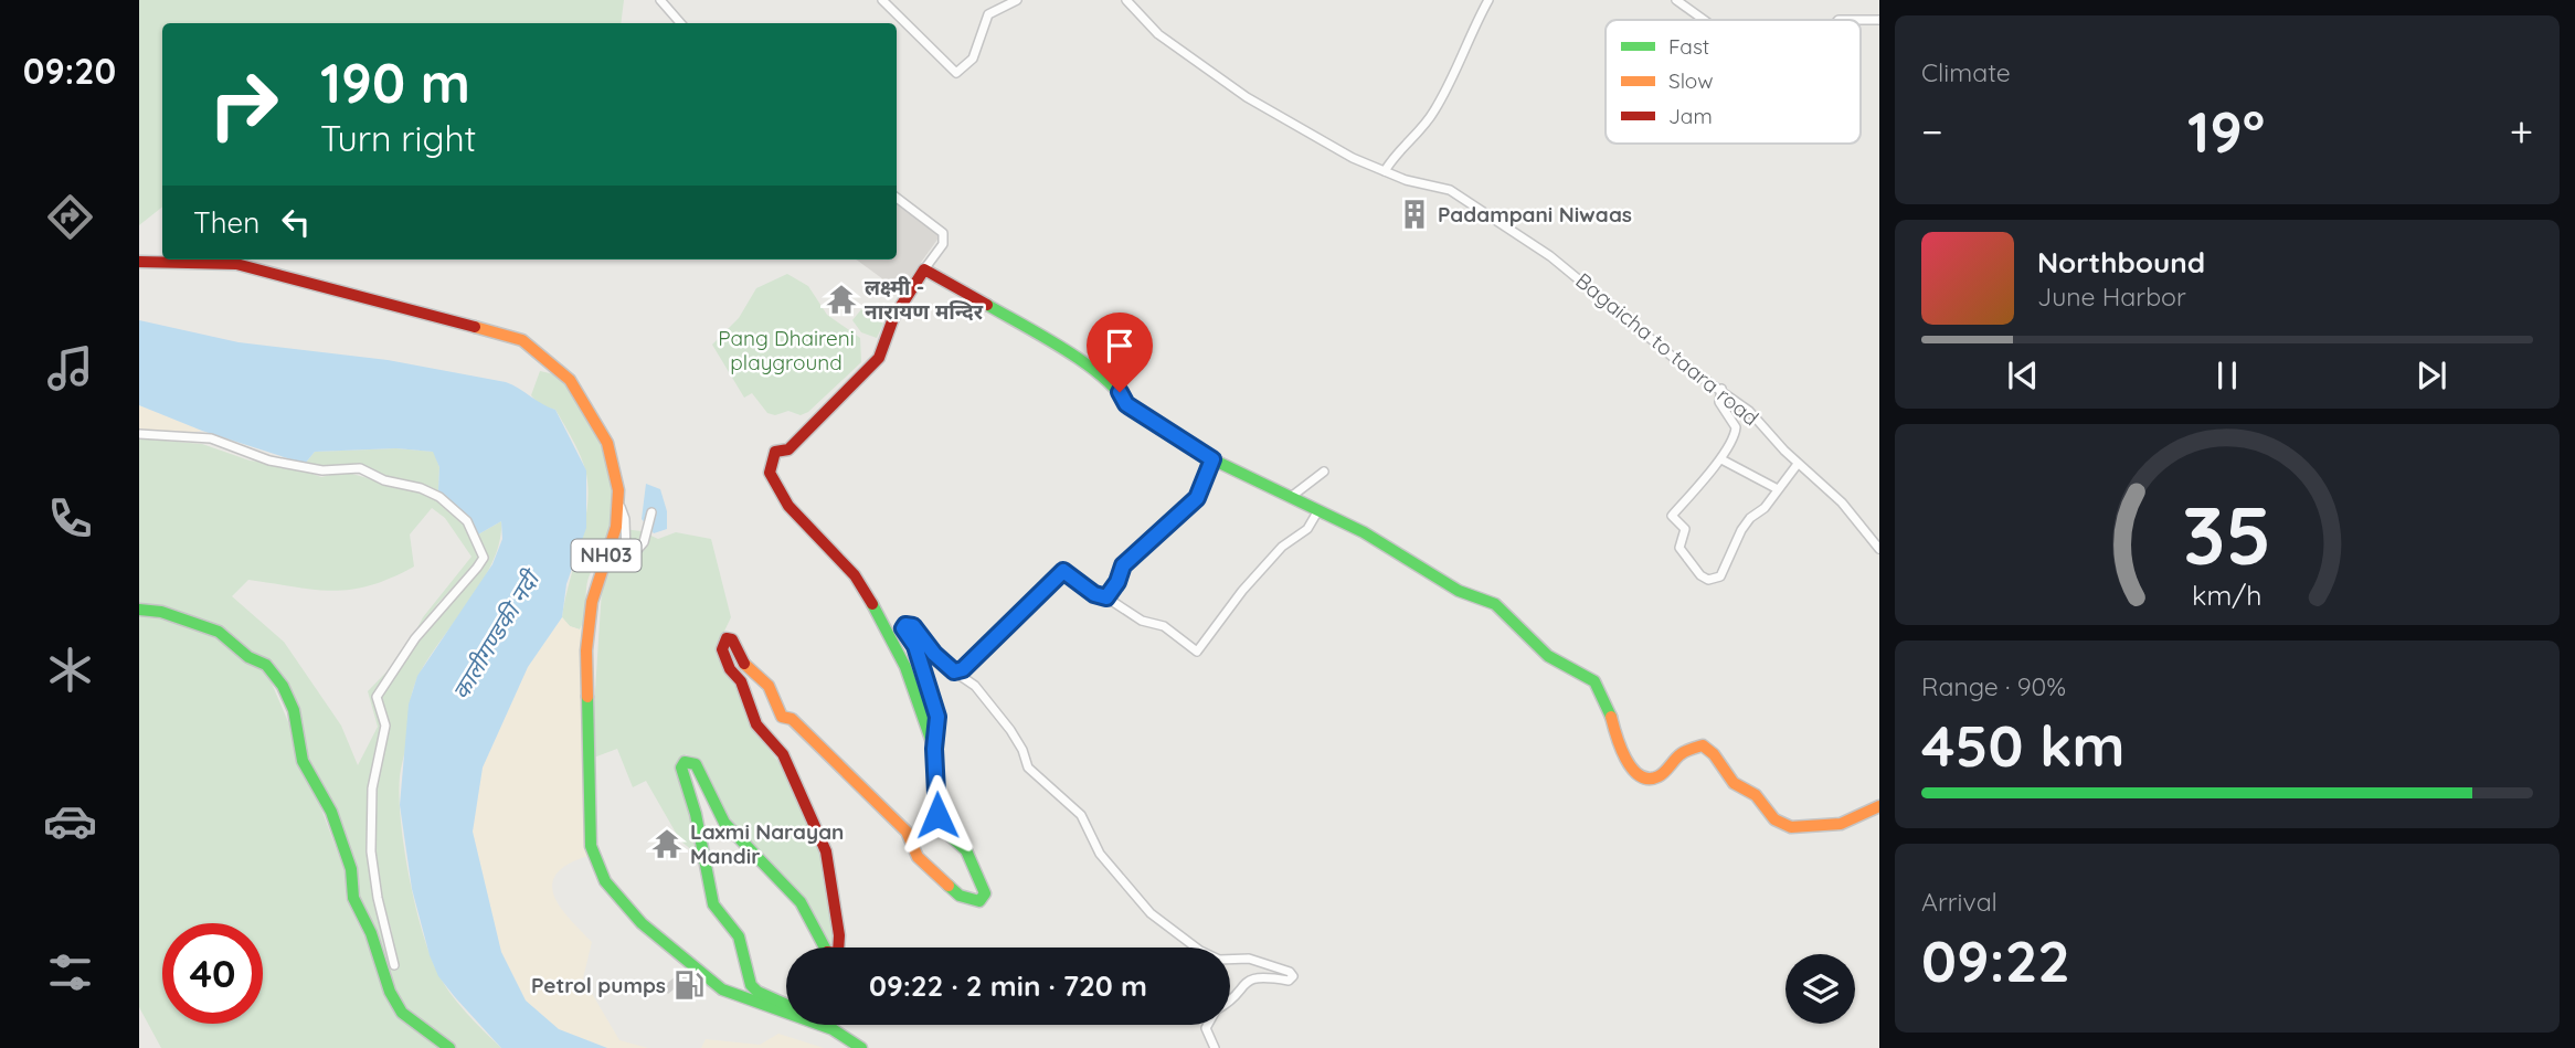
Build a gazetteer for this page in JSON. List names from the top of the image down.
{
  "streets": {
    "main road": ["NH03"],
    "street": ["Bagaicha to taara road"]
  },
  "water": ["कालीगण्डकी नदी"],
  "parks": ["Pang Dhaireni playground"],
  "places": {
    "building": ["Padampani Niwaas"],
    "temple": ["लक्ष्मी - नारायण मन्दिर", "Laxmi Narayan Mandir"],
    "fuel station": ["Petrol pumps"]
  },
  "legend": ["Fast", "Slow", "Jam"],
  "page": {
    "tabs": "09:20",
    "tile": [
      "Climate",
      ["Range · 90%", "450 km"],
      ["Arrival", "09:22"]
    ],
    "turn": ["190 m", "Turn right"],
    "heat": ["−", "19°", "+"],
    "then": "Then",
    "song": ["Northbound", "June Harbor"],
    "limit": "40",
    "trip": "09:22 · 2 min · 720 m",
    "gauge": ["35", "km/h"]
  }
}
